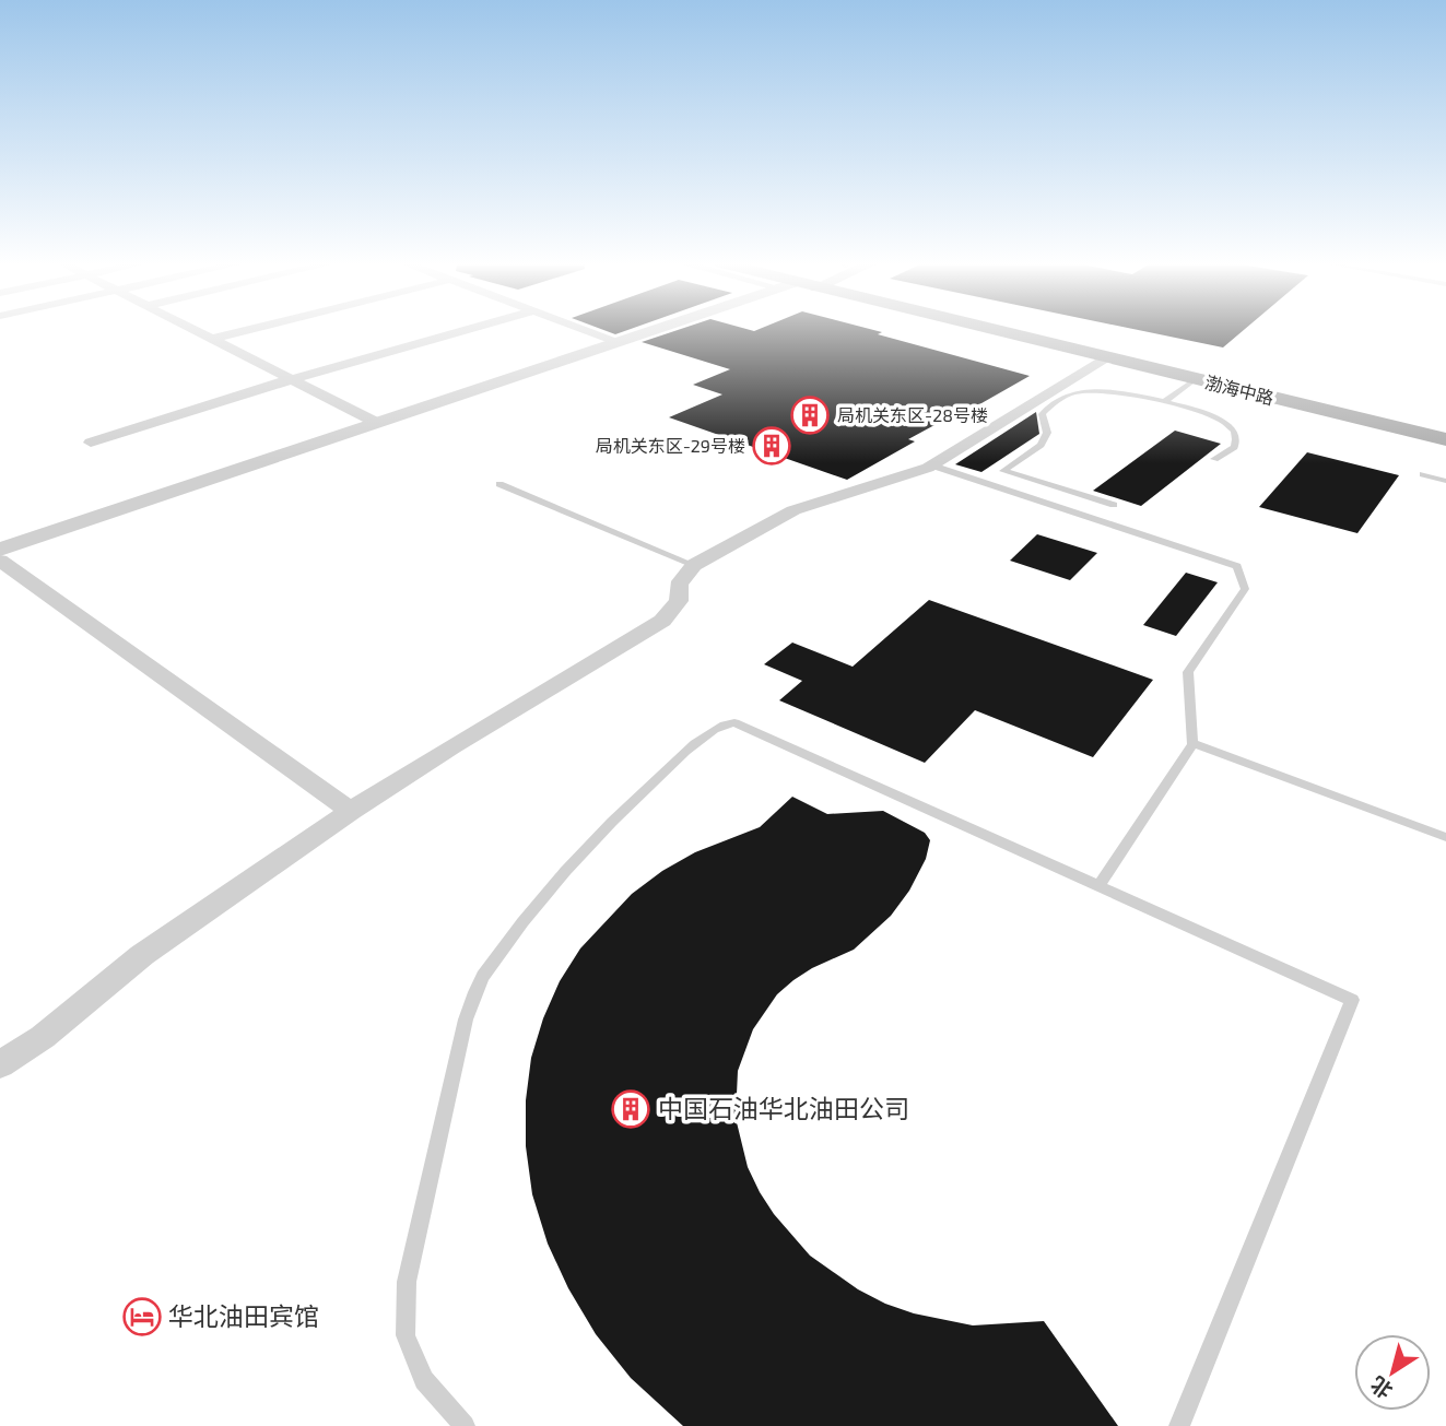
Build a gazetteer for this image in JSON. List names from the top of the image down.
{
  "streets": {
    "main road": ["渤海中路"]
  },
  "places": {
    "building": ["局机关东区-28号楼", "局机关东区-29号楼", "中国石油华北油田公司"],
    "hotel": ["华北油田宾馆"]
  },
  "north": "bottom left"
}
